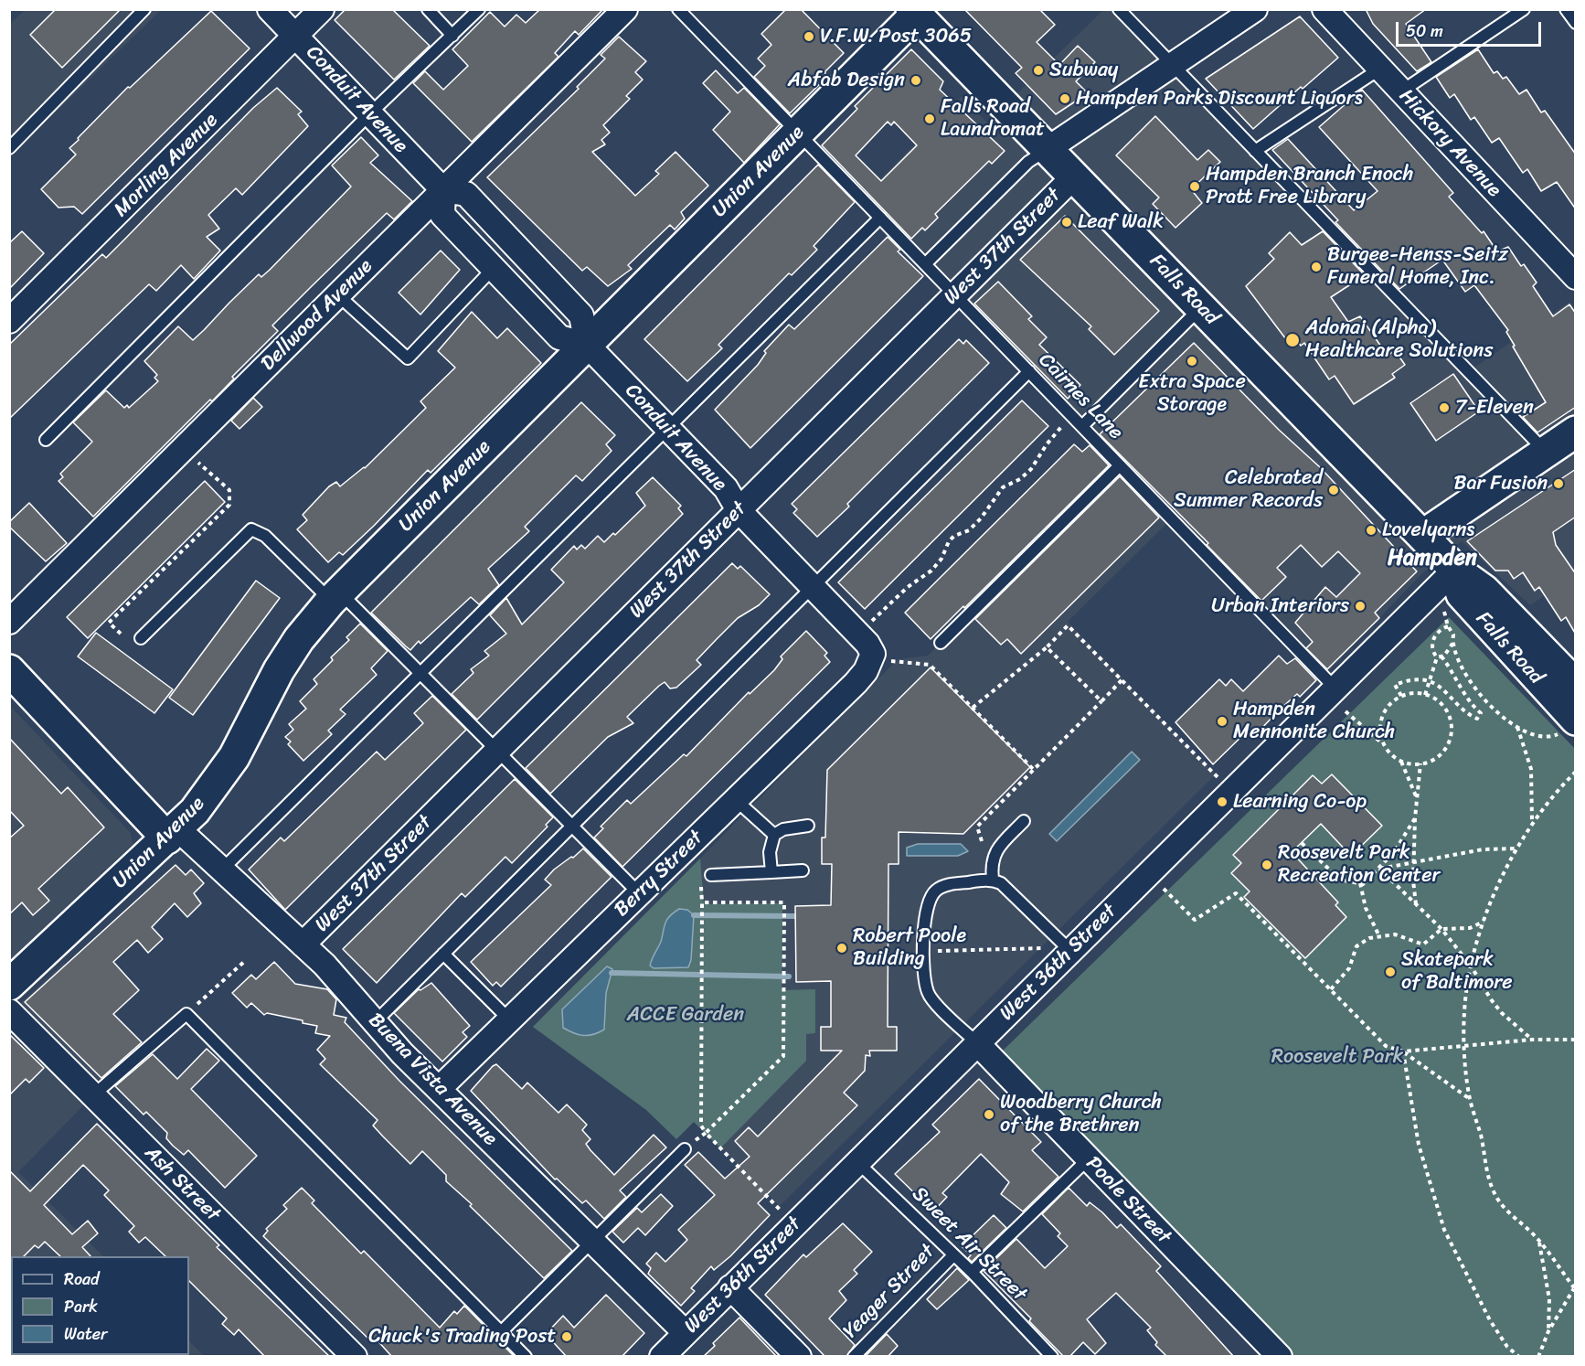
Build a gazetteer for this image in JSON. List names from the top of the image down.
{
  "streets": {
    "street": [
      "Conduit Avenue",
      "Hickory Avenue",
      "Morling Avenue",
      "Union Avenue",
      "West 37th Street",
      "Falls Road",
      "Dellwood Avenue",
      "Berry Street",
      "West 36th Street",
      "Buena Vista Avenue",
      "Ash Street",
      "Poole Street"
    ],
    "lane": ["Cairnes Lane", "Sweet Air Street", "Yeager Street"]
  },
  "crossings": [
    ["Conduit Avenue", "Morling Avenue"],
    ["Conduit Avenue", "Union Avenue"],
    ["Conduit Avenue", "West 37th Street"],
    ["Conduit Avenue", "Dellwood Avenue"],
    ["Conduit Avenue", "Berry Street"],
    ["Union Avenue", "Falls Road"],
    ["Union Avenue", "Cairnes Lane"],
    ["Union Avenue", "Buena Vista Avenue"],
    ["West 37th Street", "Falls Road"],
    ["West 37th Street", "Cairnes Lane"],
    ["West 37th Street", "Buena Vista Avenue"],
    ["Falls Road", "West 36th Street"],
    ["Cairnes Lane", "West 36th Street"],
    ["Berry Street", "Buena Vista Avenue"],
    ["West 36th Street", "Buena Vista Avenue"],
    ["West 36th Street", "Poole Street"],
    ["West 36th Street", "Sweet Air Street"],
    ["Sweet Air Street", "Yeager Street"]
  ],
  "districts": ["Hampden"],
  "parks": ["ACCE Garden", "Roosevelt Park"],
  "places": [
    "V.F.W. Post 3065",
    "Subway",
    "Abfab Design",
    "Hampden Parks Discount Liquors",
    "Falls Road Laundromat",
    "Hampden Branch Enoch Pratt Free Library",
    "Leaf Walk",
    "Burgee-Henss-Seitz Funeral Home, Inc.",
    "Adonai (Alpha) Healthcare Solutions",
    "Extra Space Storage",
    "7-Eleven",
    "Bar Fusion",
    "Celebrated Summer Records",
    "Lovelyarns",
    "Urban Interiors",
    "Hampden Mennonite Church",
    "Learning Co-op",
    "Roosevelt Park Recreation Center",
    "Robert Poole Building",
    "Skatepark of Baltimore",
    "Woodberry Church of the Brethren",
    "Chuck's Trading Post"
  ],
  "legend": ["Road", "Park", "Water"],
  "scale_bar": "50 m"
}
